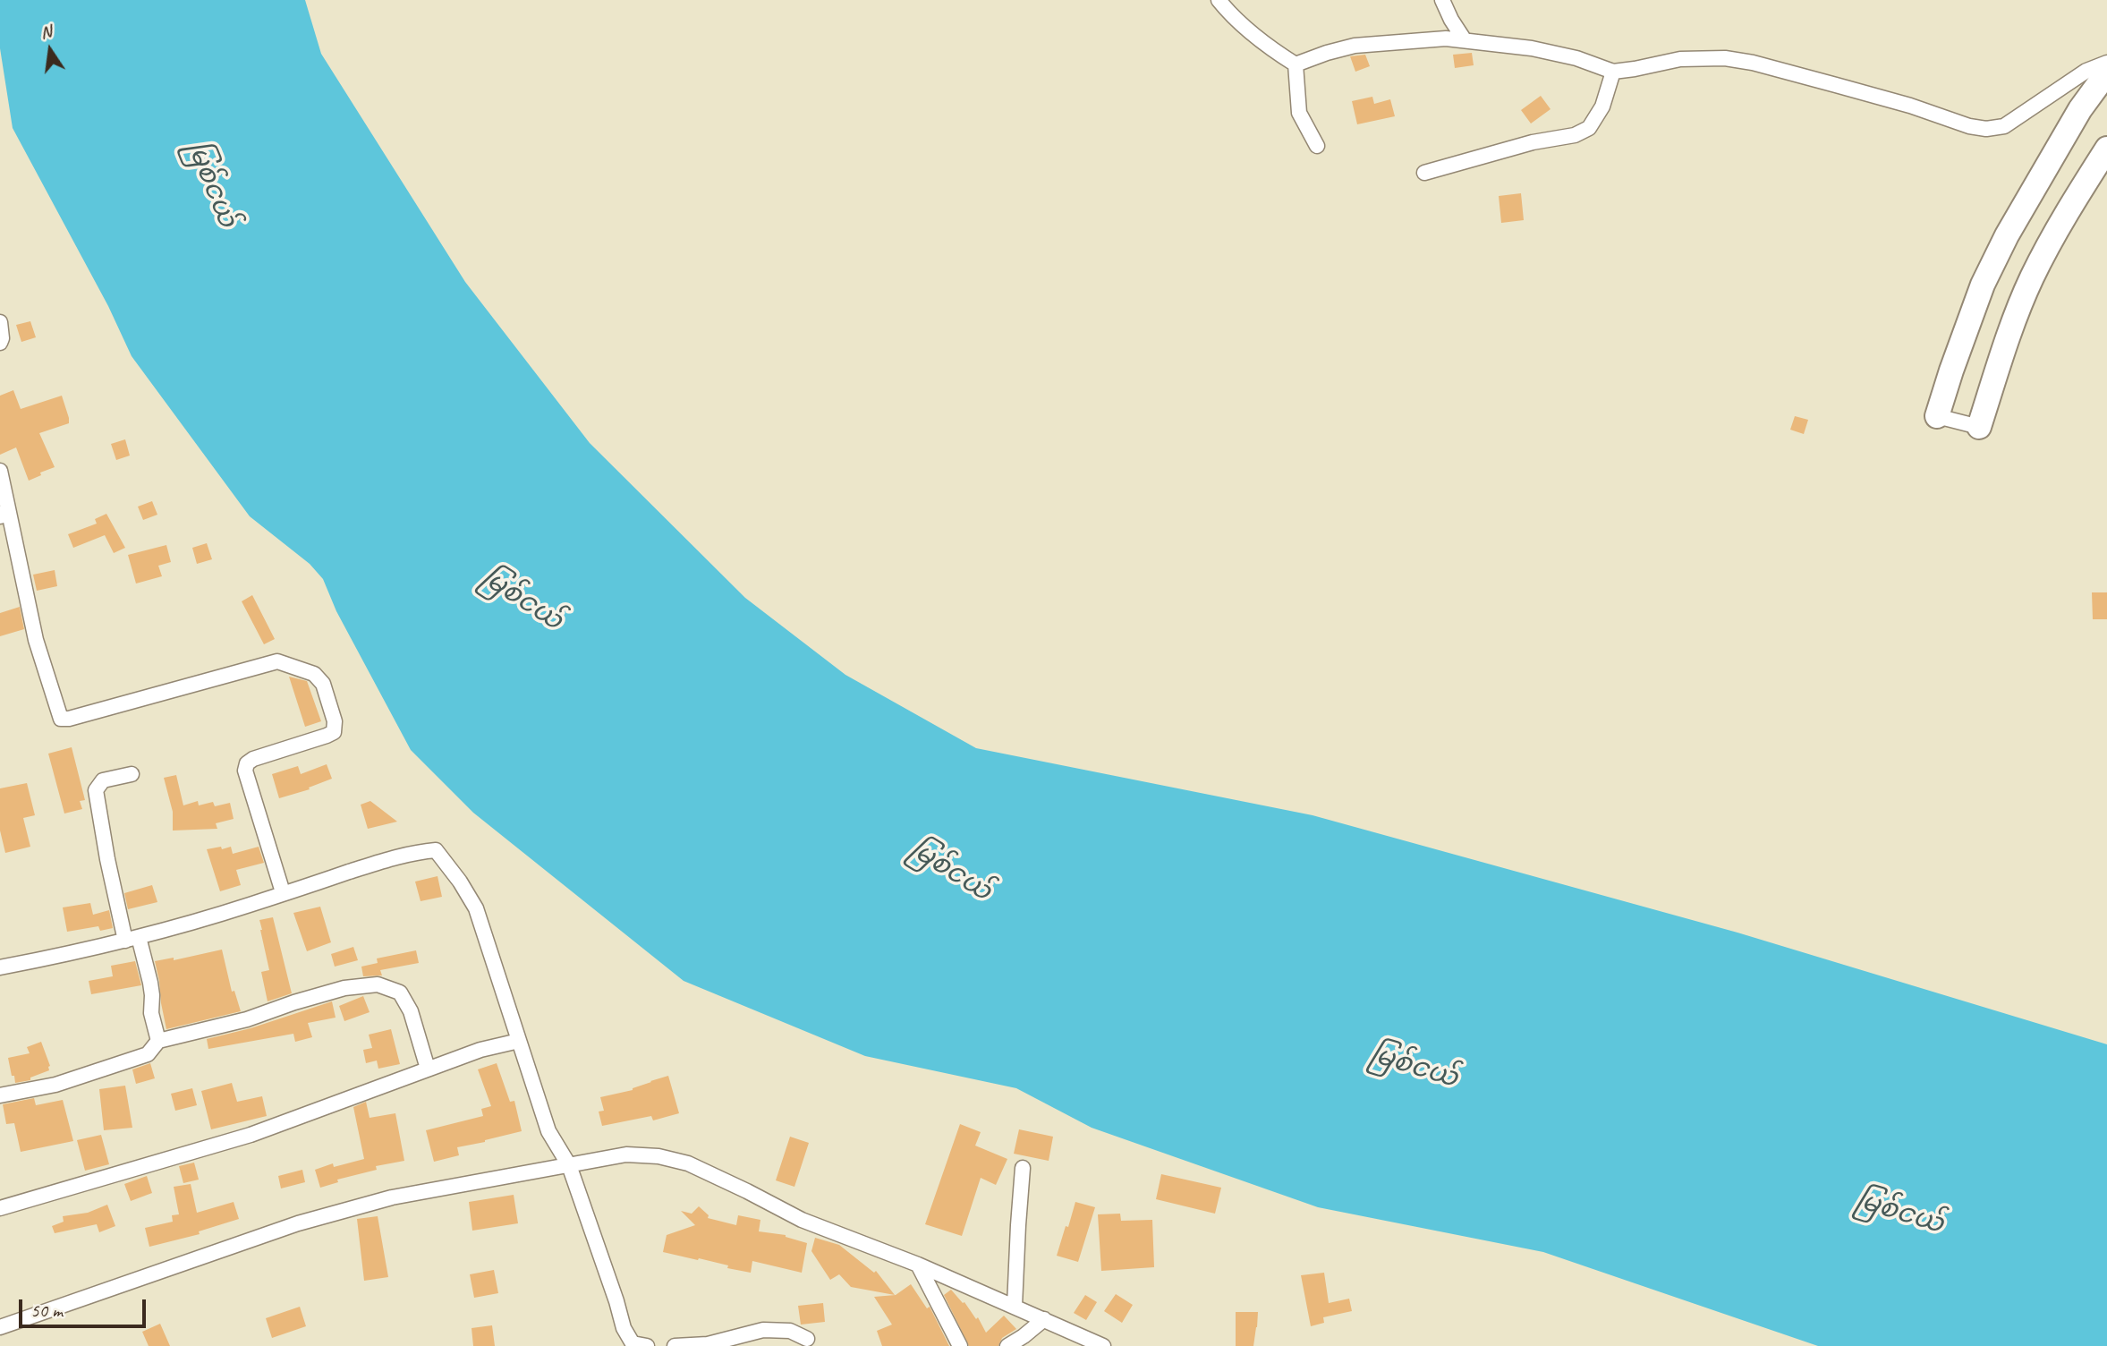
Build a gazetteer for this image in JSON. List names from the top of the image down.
{
  "water": ["မြစ်ငယ်"],
  "scale_bar": "50 m",
  "north": "top"
}
